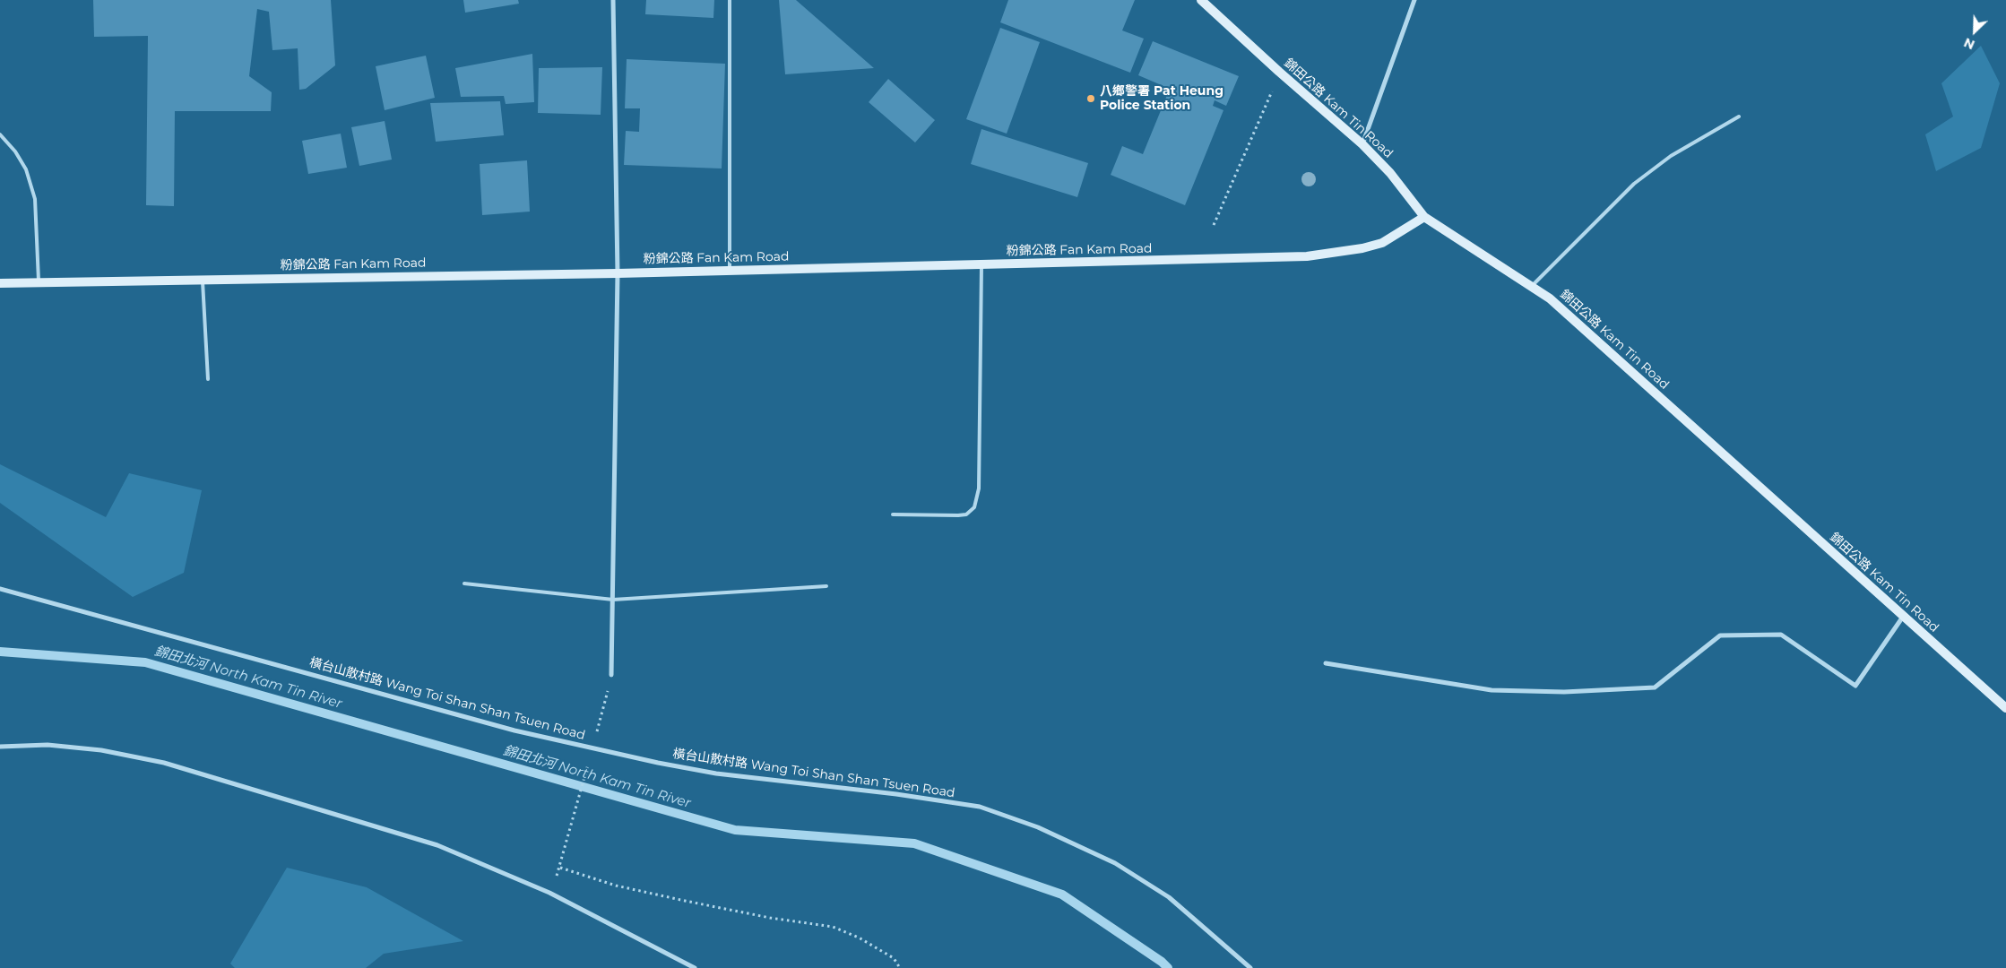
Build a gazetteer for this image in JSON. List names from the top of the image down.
{
  "streets": {
    "main road": ["錦田公路 Kam Tin Road", "粉錦公路 Fan Kam Road"],
    "street": ["橫台山散村路 Wang Toi Shan Shan Tsuen Road"]
  },
  "crossings": [
    ["錦田公路 Kam Tin Road", "粉錦公路 Fan Kam Road"]
  ],
  "water": ["錦田北河 North Kam Tin River"],
  "places": ["八鄉警署 Pat Heung Police Station"],
  "north": "bottom left"
}
